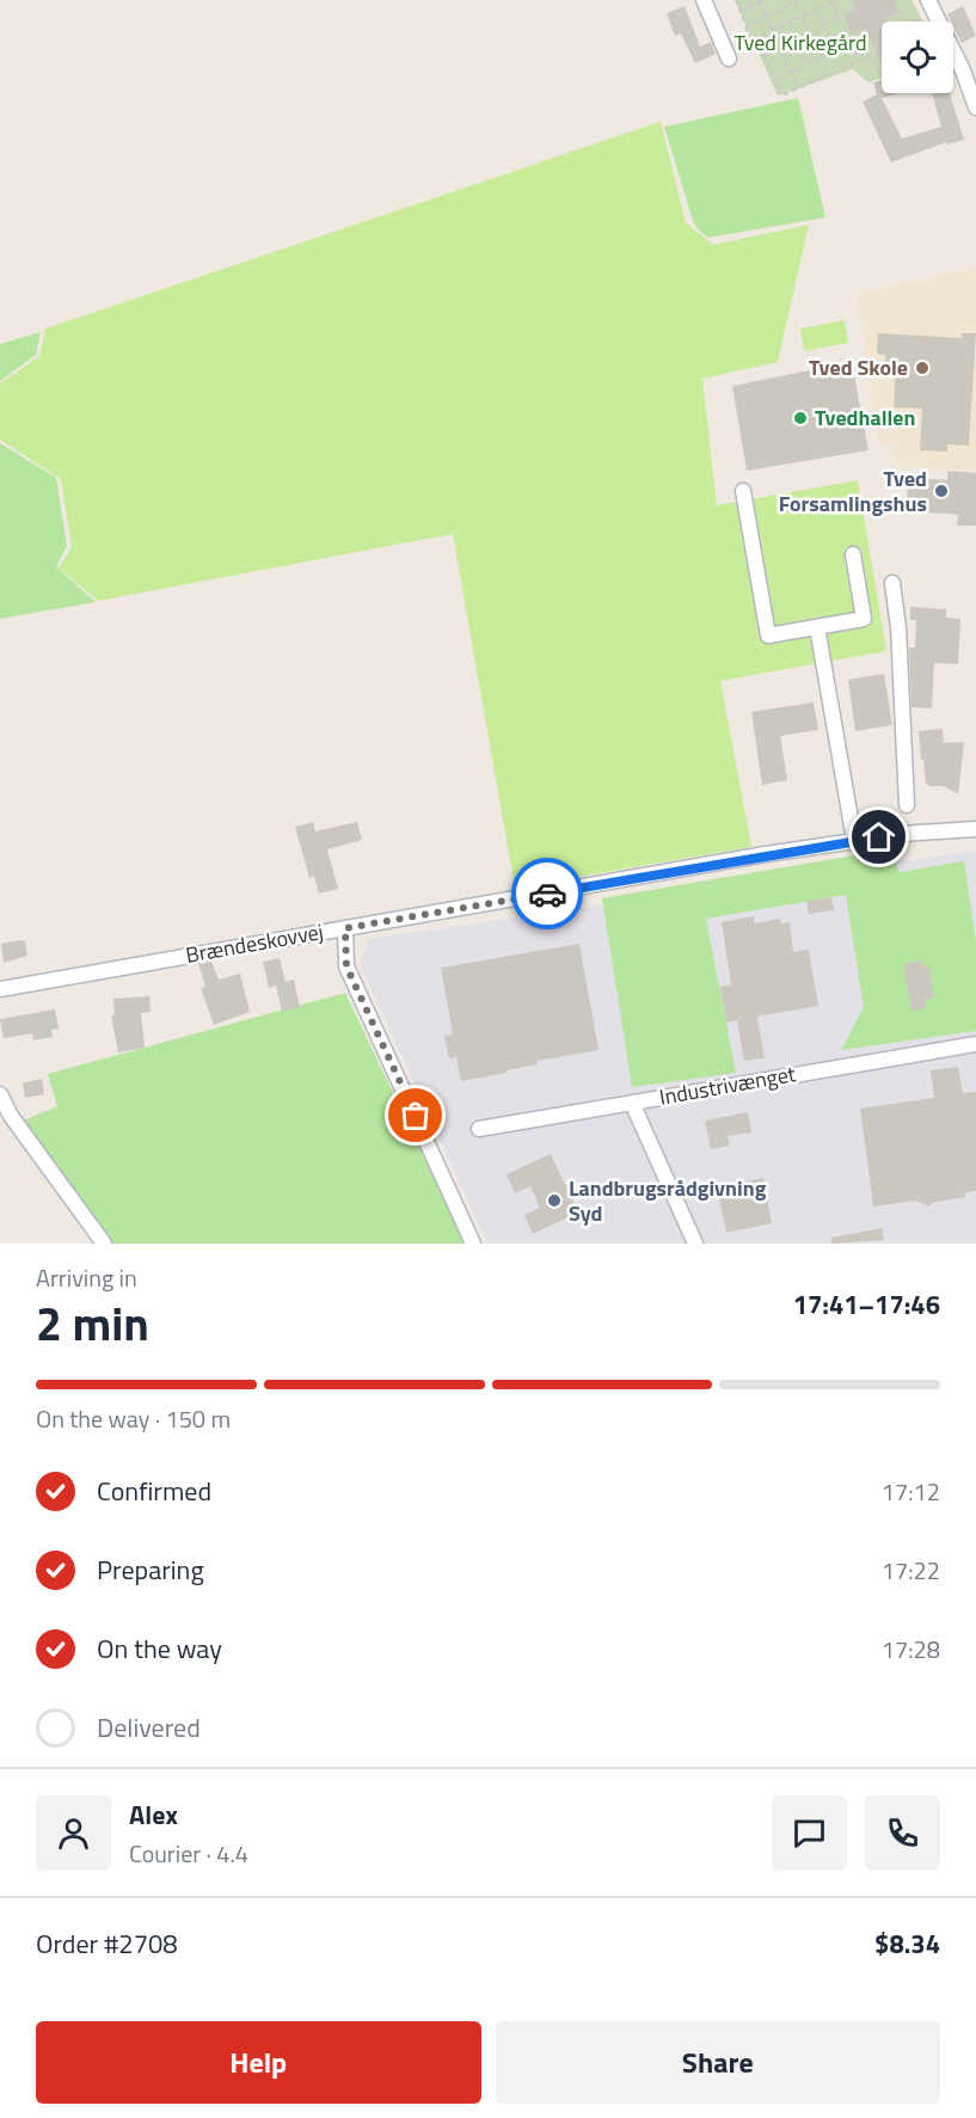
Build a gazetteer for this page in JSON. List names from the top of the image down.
{
  "streets": {
    "street": ["Brændeskovvej", "Industrivænget"]
  },
  "parks": ["Tved Kirkegård"],
  "places": [
    "Tved Skole",
    "Tvedhallen",
    "Tved Forsamlingshus",
    "Landbrugsrådgivning Syd"
  ],
  "page": {
    "heading": ["2 min", "Arriving in", "17:41–17:46"],
    "panel": [
      "Alex",
      "Courier · 4.4",
      "Order #2708",
      "$8.34"
    ],
    "bar": "On the way · 150 m",
    "list": [
      ["Confirmed", "17:12"],
      ["Preparing", "17:22"],
      ["On the way", "17:28"],
      "Delivered"
    ],
    "buttons": ["Help", "Share"]
  }
}
